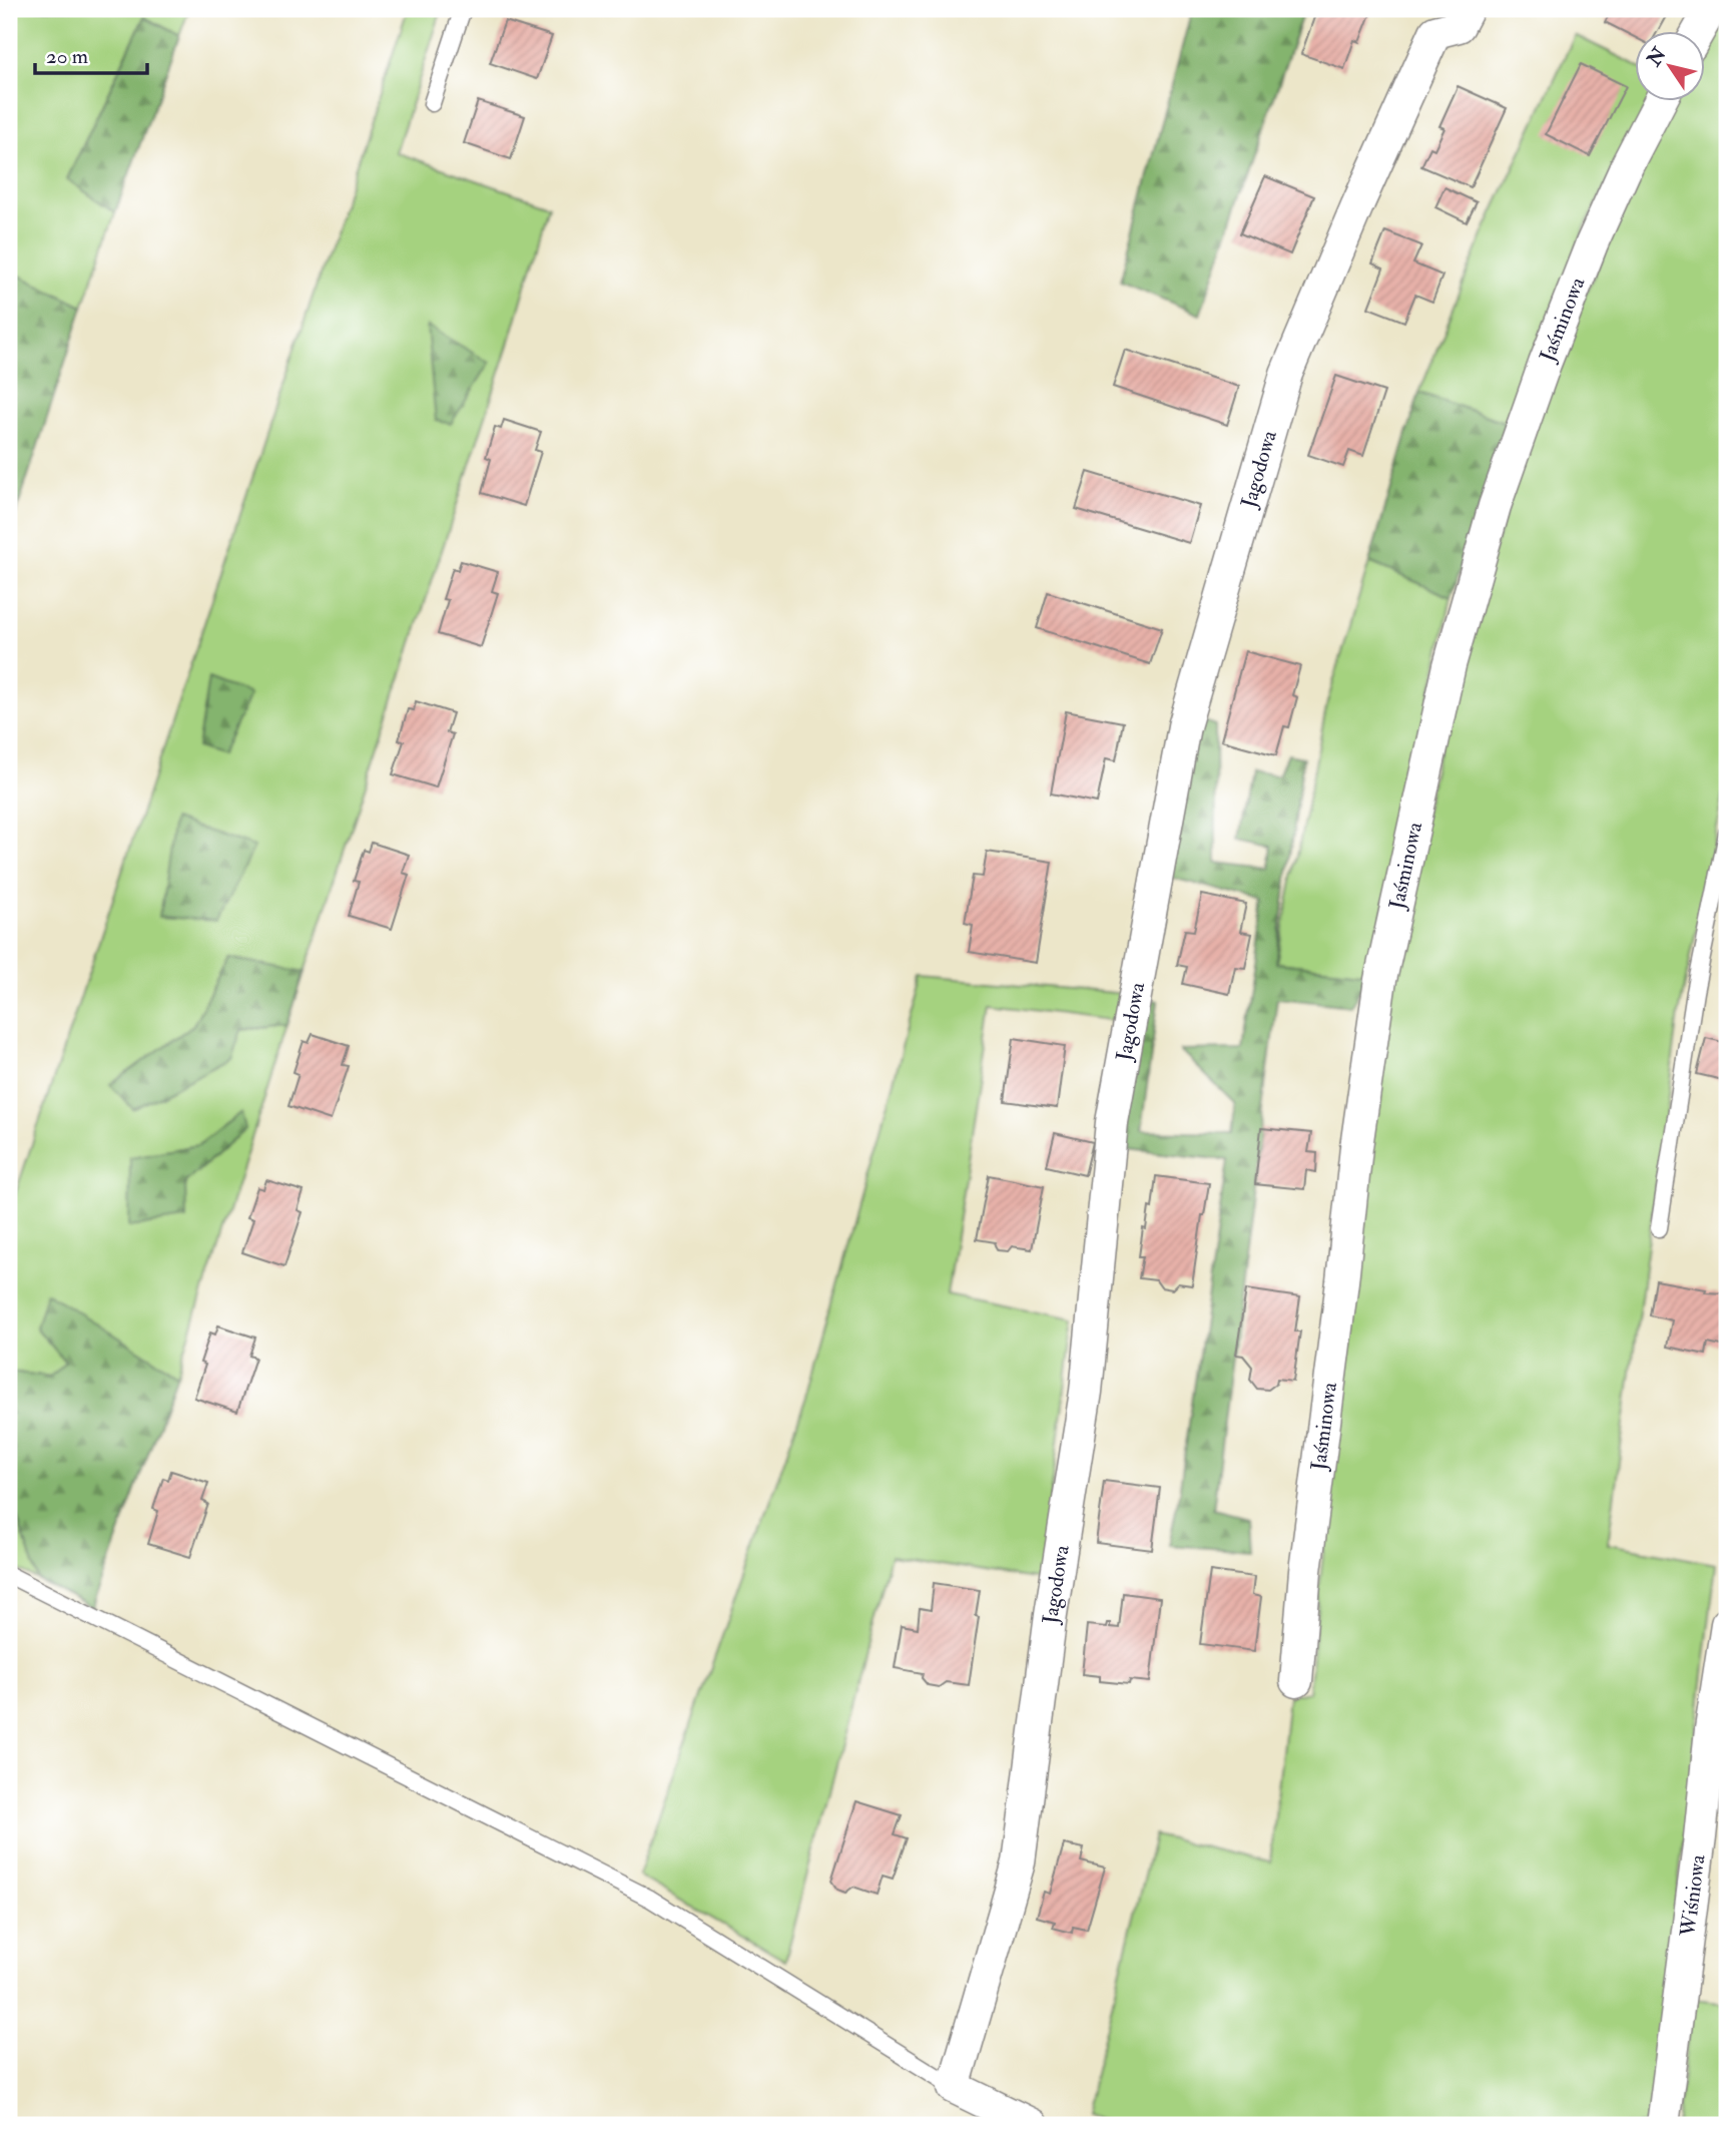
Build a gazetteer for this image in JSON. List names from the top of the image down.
{
  "streets": {
    "street": ["Jaśminowa", "Jagodowa", "Wiśniowa"]
  },
  "scale_bar": "20 m",
  "north": "top left"
}
